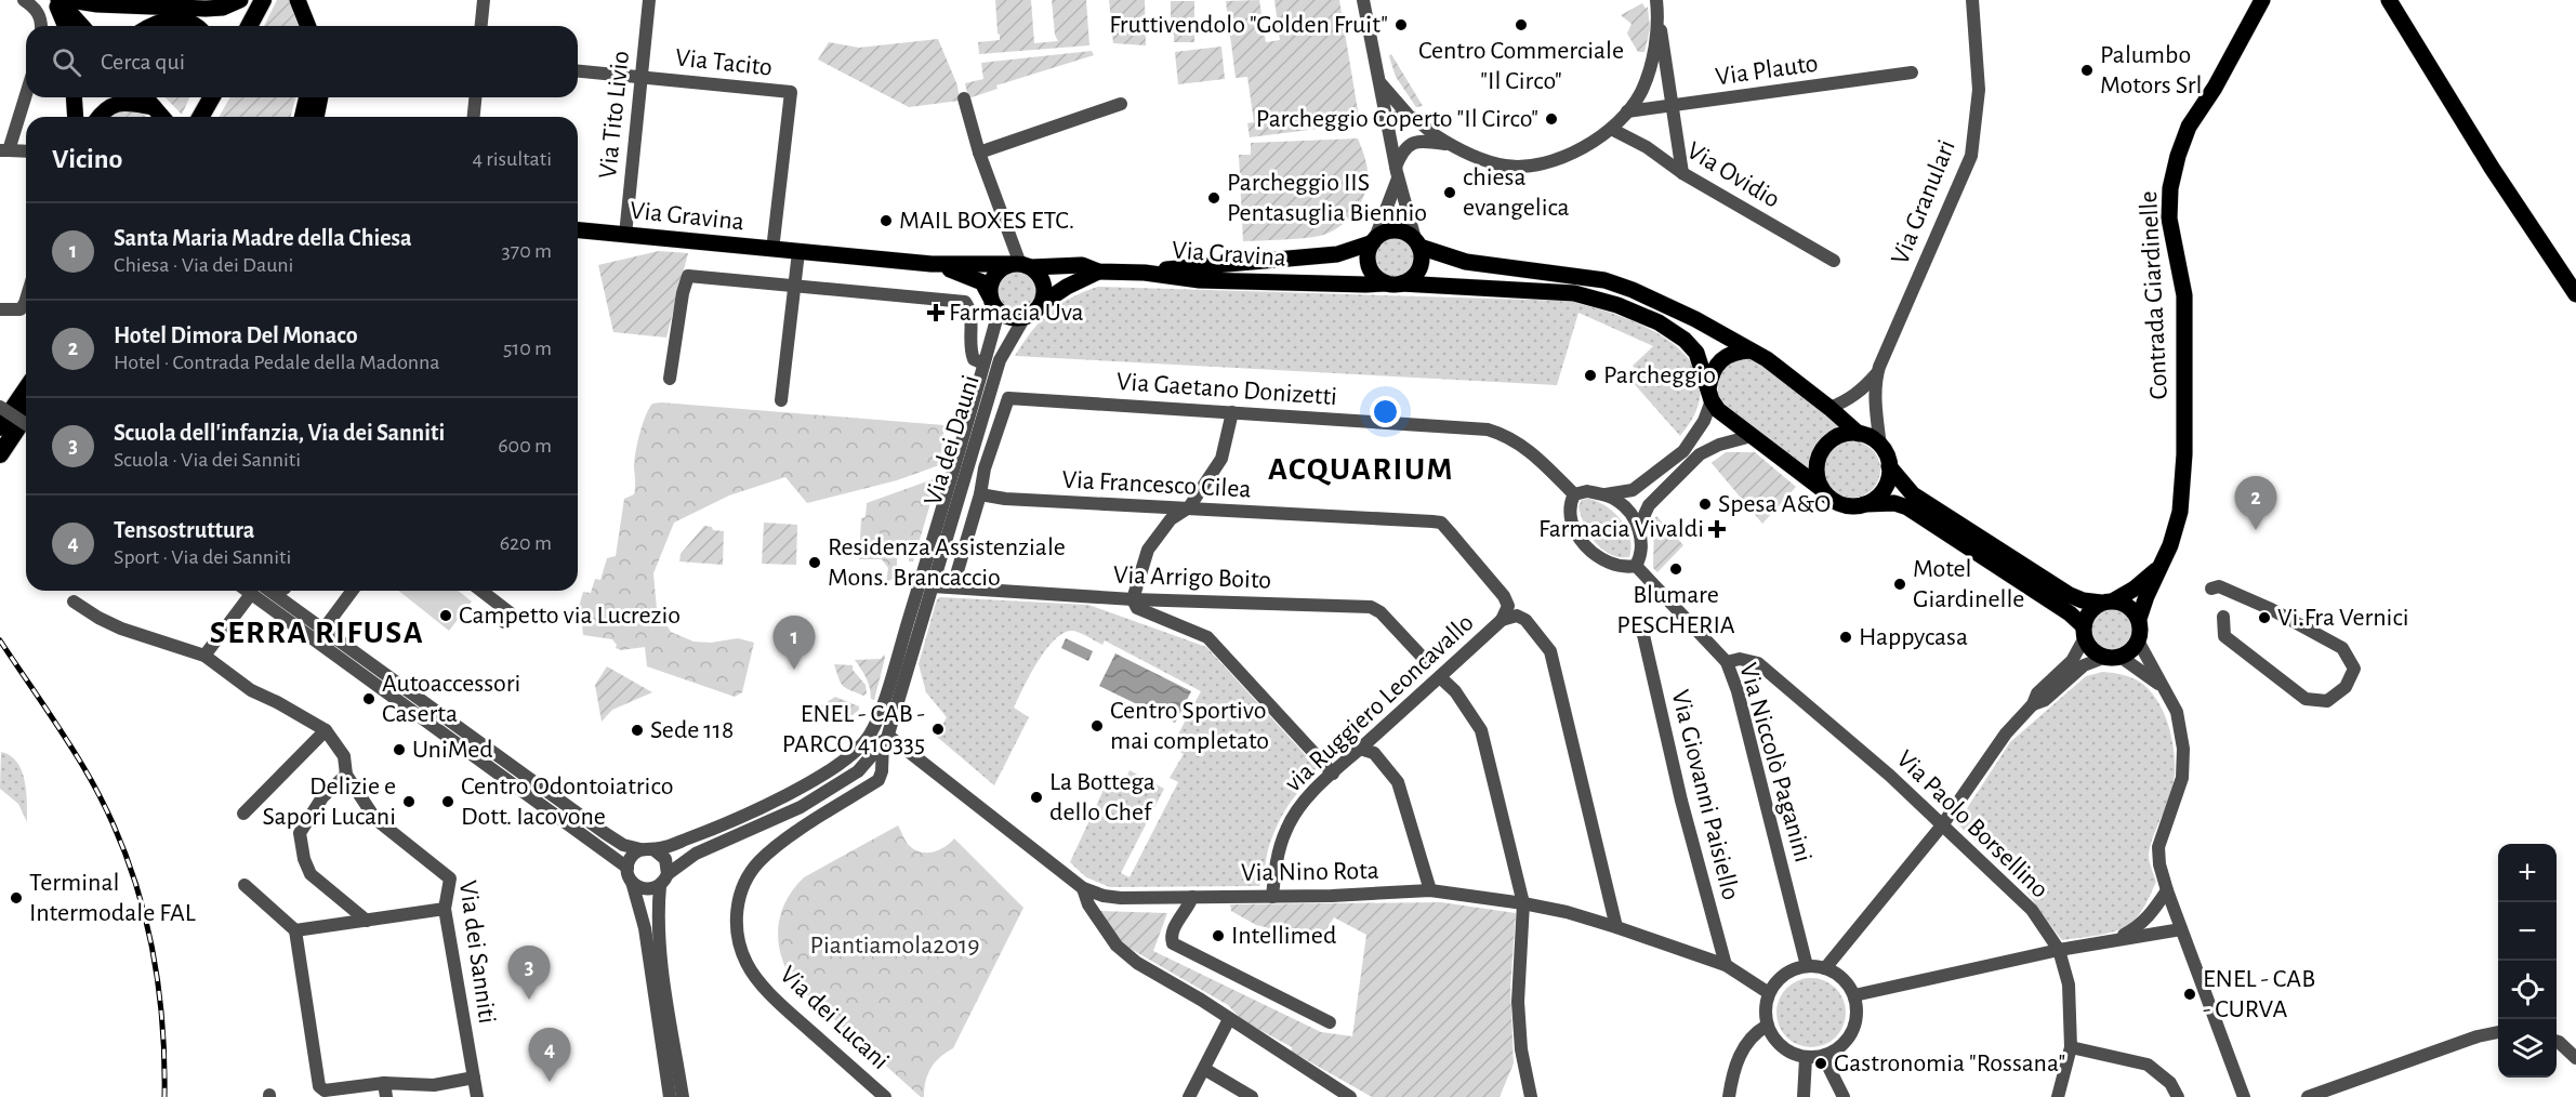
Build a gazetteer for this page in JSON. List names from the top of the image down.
{
  "streets": {
    "main road": ["Via Gravina", "Contrada Giardinelle"],
    "street": [
      "Via Tacito",
      "Via Plauto",
      "Via Tito Livio",
      "Via Ovidio",
      "Via Granulari",
      "Via Gaetano Donizetti",
      "Via dei Dauni",
      "Via Francesco Cilea",
      "Via Arrigo Boito",
      "via Ruggiero Leoncavallo",
      "Via Niccolò Paganini",
      "Via Giovanni Paisiello",
      "Via Paolo Borsellino",
      "Via Nino Rota",
      "Via dei Sanniti",
      "Via dei Lucani"
    ]
  },
  "crossings": [
    ["Via Tacito", "Via Tito Livio"],
    ["Via Tacito", "Via Gravina"],
    ["Via Tito Livio", "Via Gravina"],
    ["Via Gaetano Donizetti", "Via Francesco Cilea"],
    ["Via Gaetano Donizetti", "Via Niccolò Paganini"],
    ["Via dei Dauni", "Via Arrigo Boito"],
    ["Via dei Dauni", "Via Nino Rota"],
    ["Via Francesco Cilea", "via Ruggiero Leoncavallo"],
    ["via Ruggiero Leoncavallo", "Via Nino Rota"],
    ["Via Niccolò Paganini", "Via Paolo Borsellino"],
    ["Via Niccolò Paganini", "Via Nino Rota"],
    ["Via Giovanni Paisiello", "Via Nino Rota"]
  ],
  "districts": ["ACQUARIUM", "SERRA RIFUSA"],
  "parks": ["Piantiamola2019"],
  "places": {
    "other": [
      "Fruttivendolo \"Golden Fruit\"",
      "Centro Commerciale \"Il Circo\"",
      "Palumbo Motors Srl",
      "Parcheggio Coperto \"Il Circo\"",
      "chiesa evangelica",
      "Parcheggio IIS Pentasuglia Biennio",
      "MAIL BOXES ETC.",
      "Parcheggio",
      "Spesa A&O",
      "Residenza Assistenziale Mons. Brancaccio",
      "Blumare PESCHERIA",
      "Motel Giardinelle",
      "Campetto via Lucrezio",
      "Vi.Fra Vernici",
      "Happycasa",
      "Autoaccessori Caserta",
      "Centro Sportivo mai completato",
      "ENEL - CAB - PARCO 410335",
      "Sede 118",
      "UniMed",
      "La Bottega dello Chef",
      "Delizie e Sapori Lucani",
      "Centro Odontoiatrico Dott. Iacovone",
      "Terminal Intermodale FAL",
      "Intellimed",
      "ENEL - CAB - CURVA",
      "Gastronomia \"Rossana\""
    ],
    "health": ["Farmacia Uva", "Farmacia Vivaldi"]
  },
  "page": {
    "search": "Cerca qui",
    "heading": ["Vicino", "4 risultati"],
    "list": [
      {
        "mark": "1",
        "name": "Santa Maria Madre della Chiesa",
        "note": "Chiesa · Via dei Dauni",
        "value": "370 m"
      },
      {
        "mark": "2",
        "name": "Hotel Dimora Del Monaco",
        "note": "Hotel · Contrada Pedale della Madonna",
        "value": "510 m"
      },
      {
        "mark": "3",
        "name": "Scuola dell'infanzia, Via dei Sanniti",
        "note": "Scuola · Via dei Sanniti",
        "value": "600 m"
      },
      {
        "mark": "4",
        "name": "Tensostruttura",
        "note": "Sport · Via dei Sanniti",
        "value": "620 m"
      }
    ],
    "pins": [
      "2",
      "1",
      "3",
      "4"
    ],
    "map_buttons": ["+", "−"]
  }
}
